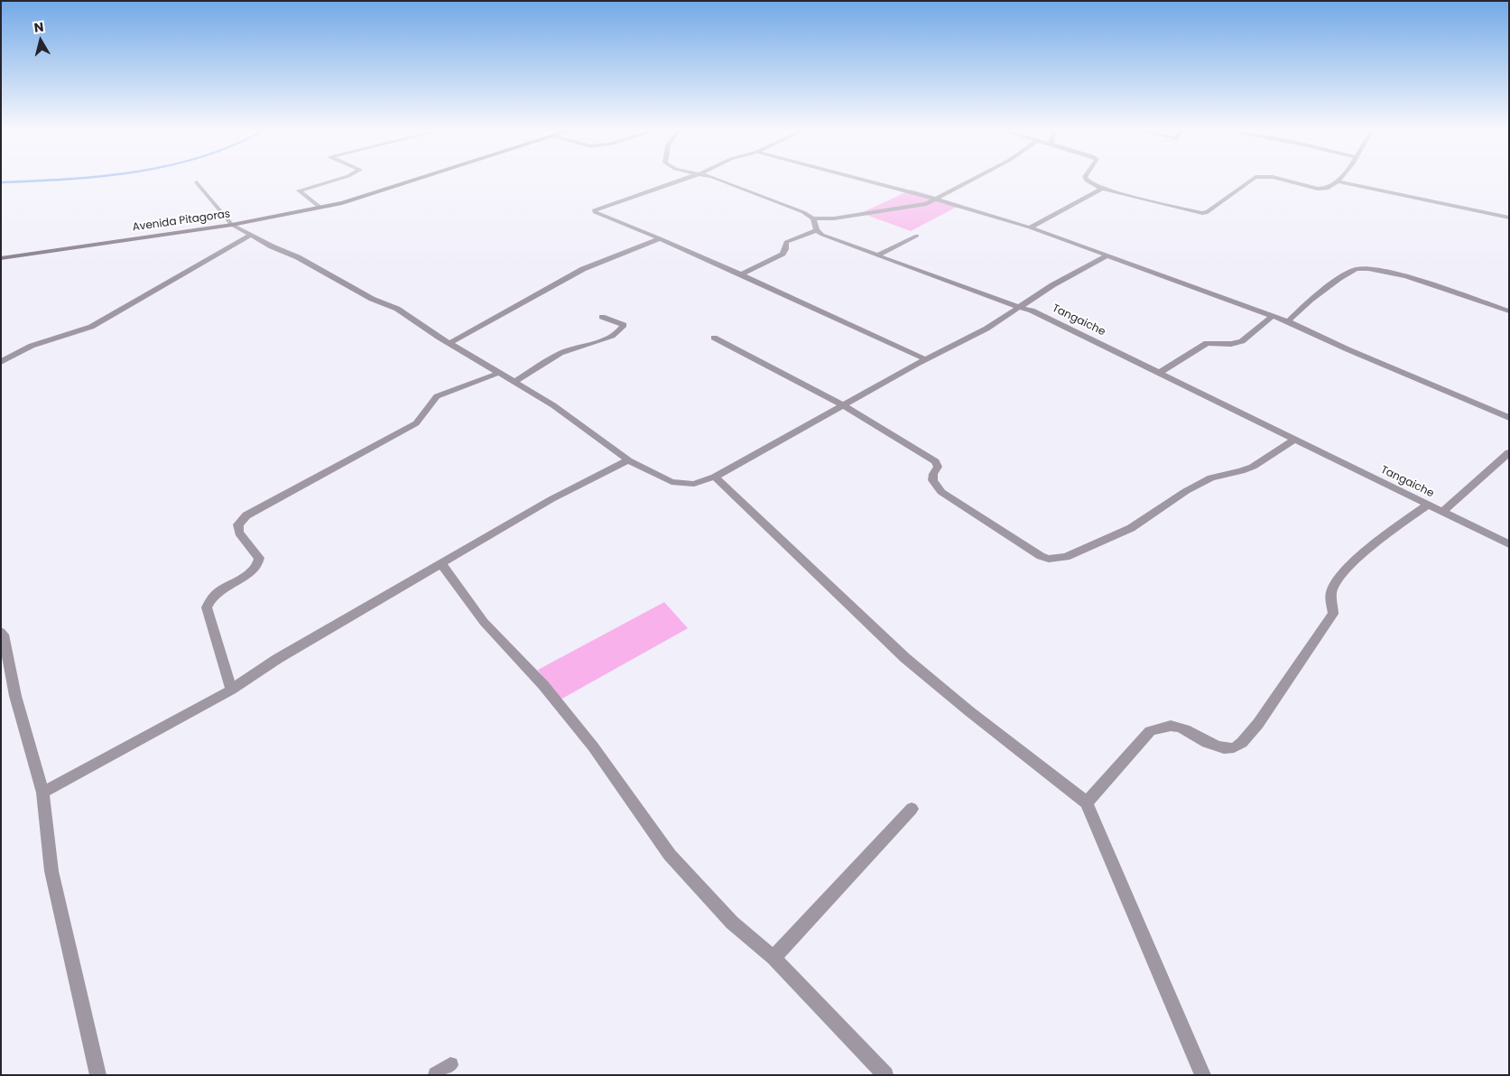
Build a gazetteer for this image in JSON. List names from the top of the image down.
{
  "streets": {
    "main road": ["Avenida Pitagoras"],
    "street": ["Tangaiche"]
  },
  "north": "top"
}
